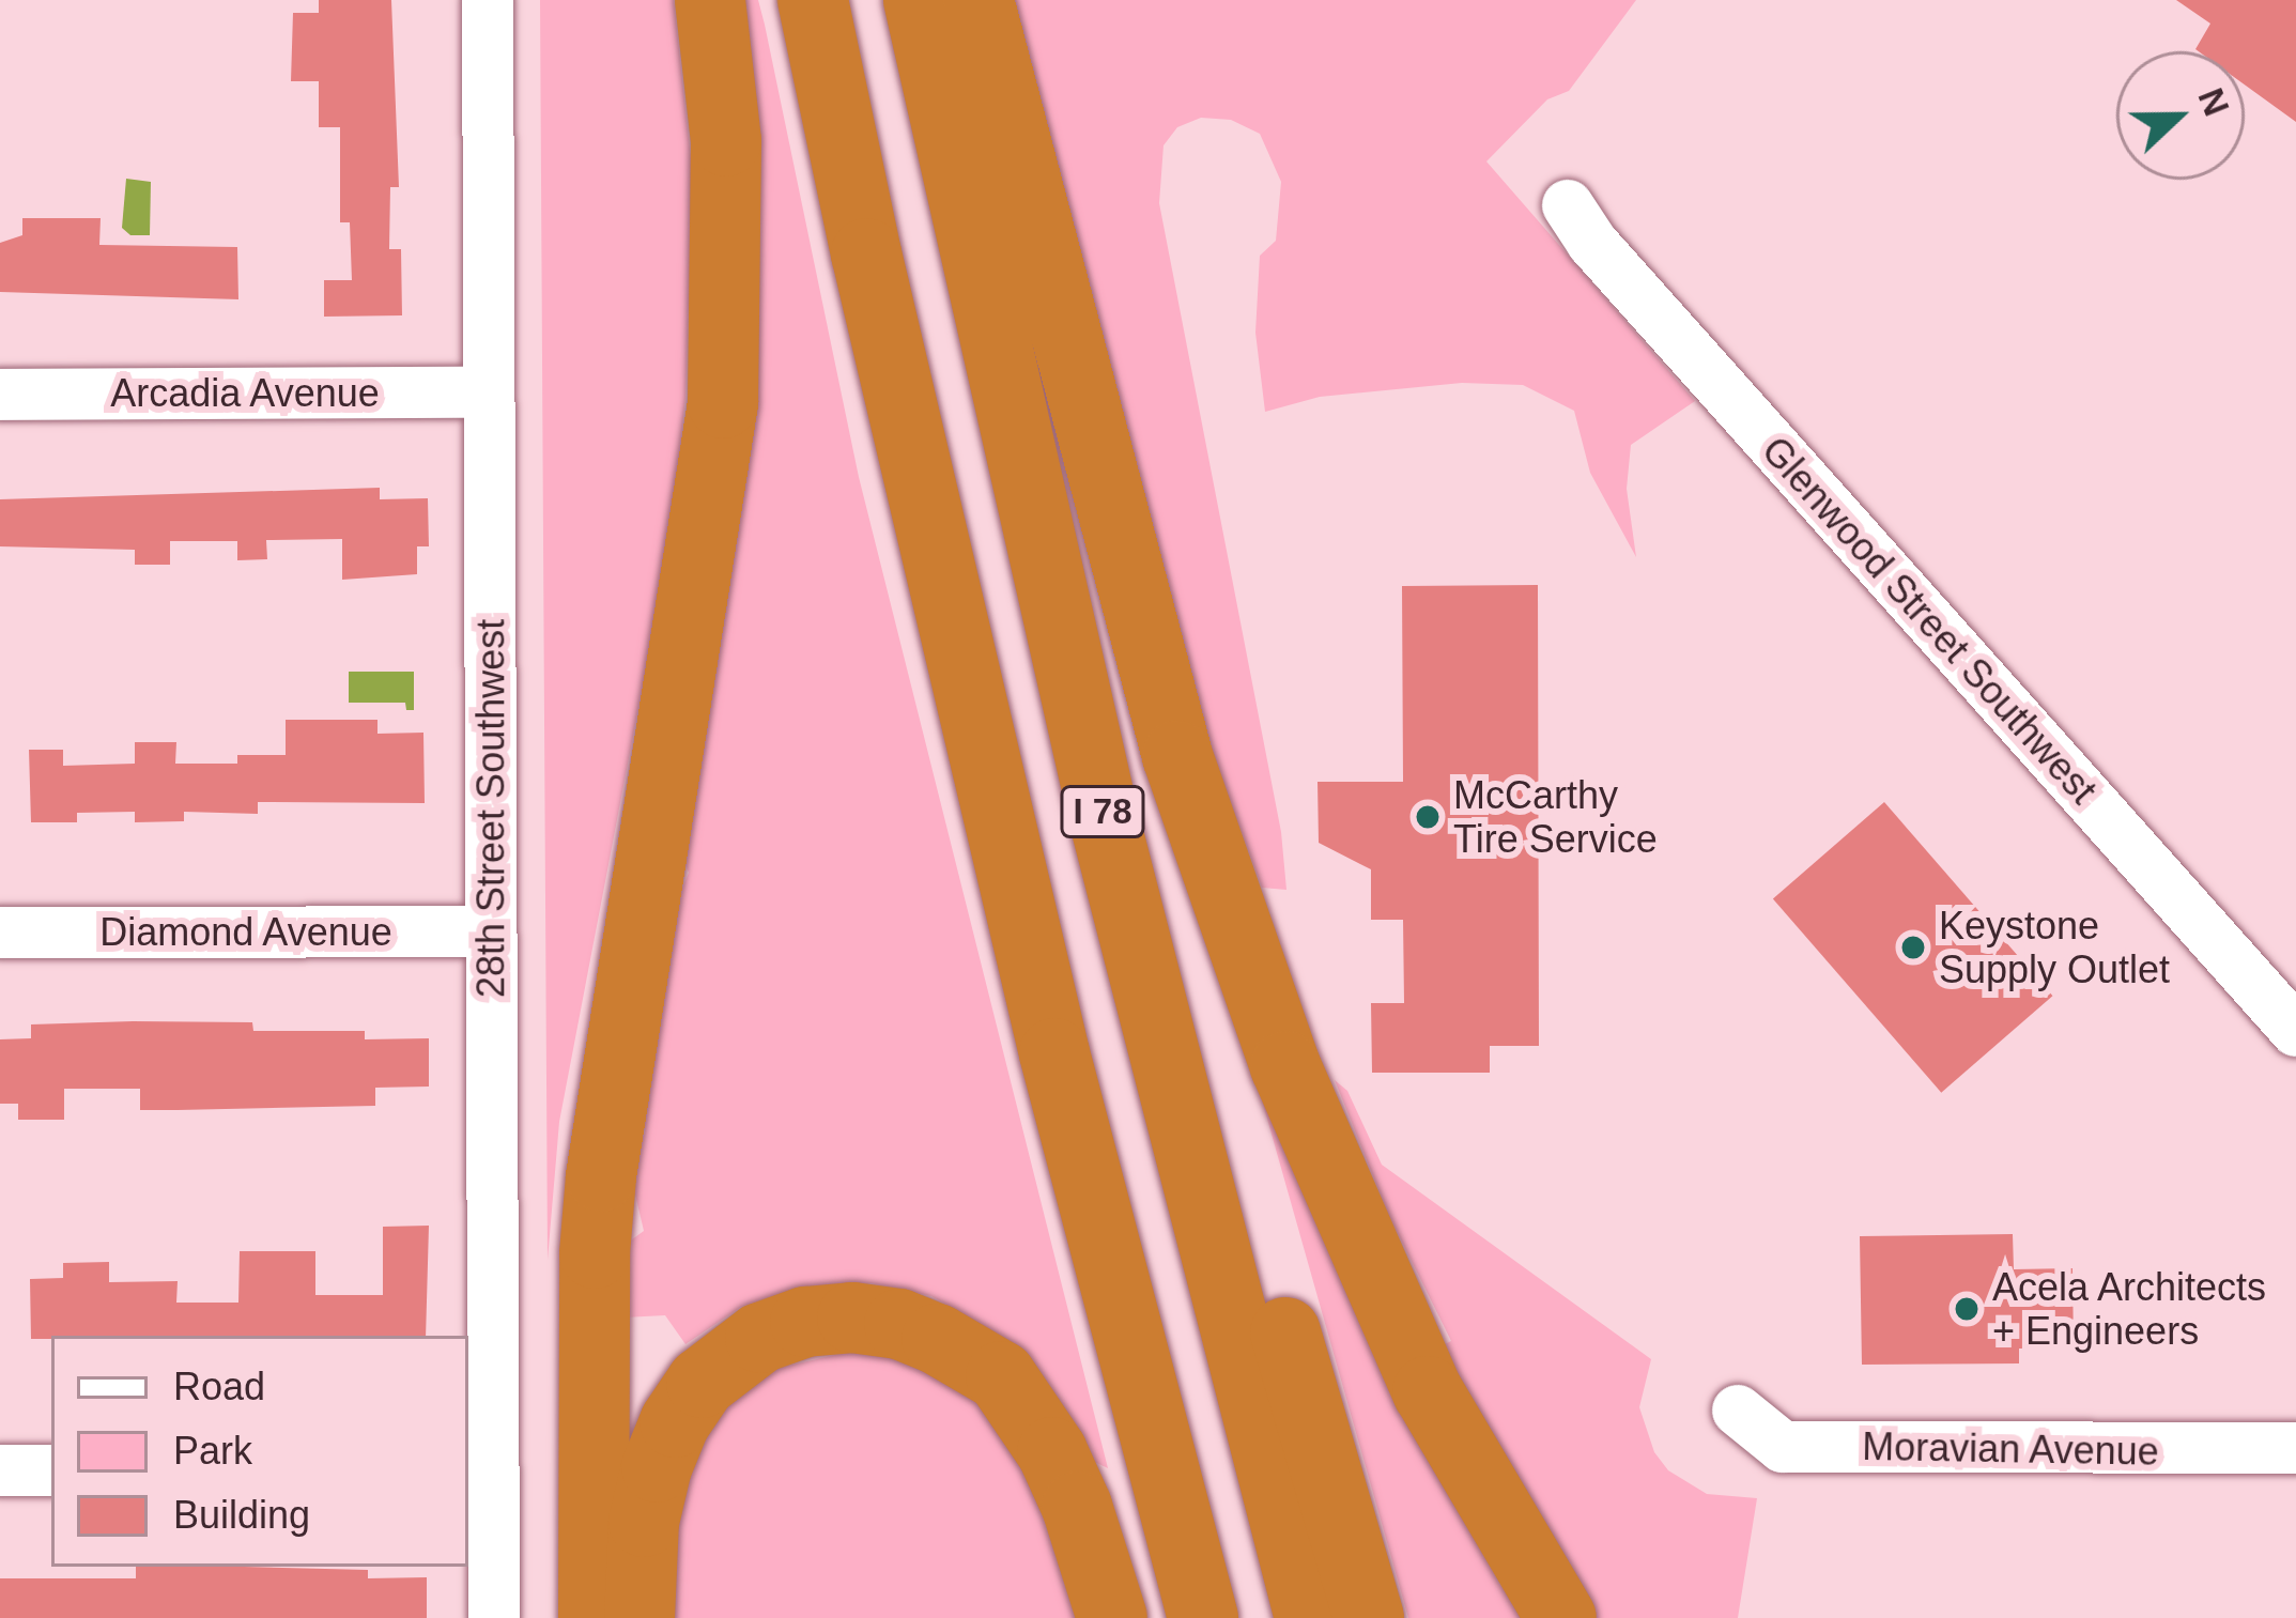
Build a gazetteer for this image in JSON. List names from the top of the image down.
{
  "streets": {
    "highway": ["I 78"],
    "street": [
      "Arcadia Avenue",
      "Glenwood Street Southwest",
      "28th Street Southwest",
      "Diamond Avenue",
      "Moravian Avenue"
    ]
  },
  "crossings": [
    ["Arcadia Avenue", "28th Street Southwest"],
    ["28th Street Southwest", "Diamond Avenue"]
  ],
  "places": ["McCarthy Tire Service", "Keystone Supply Outlet", "Acela Architects + Engineers"],
  "legend": ["Road", "Park", "Building"],
  "north": "right"
}
